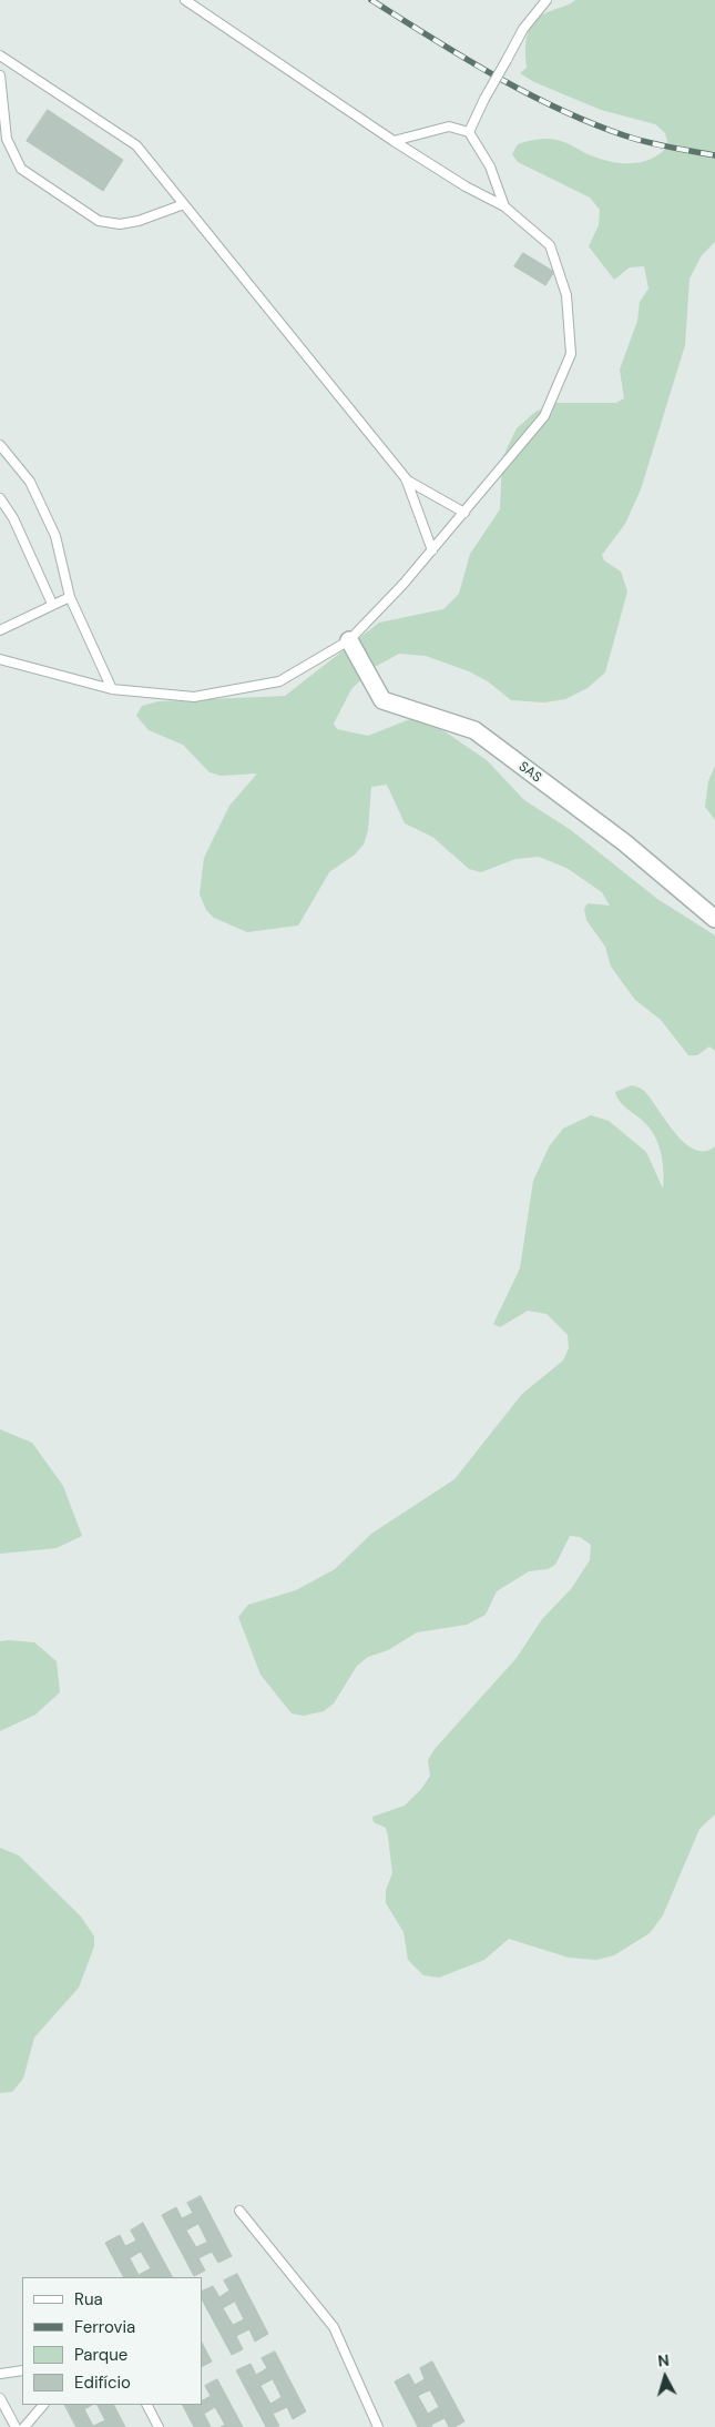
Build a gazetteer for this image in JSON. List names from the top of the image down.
{
  "streets": {
    "street": ["SAS"]
  },
  "legend": [
    "Rua",
    "Ferrovia",
    "Parque",
    "Edifício"
  ],
  "north": "top"
}
